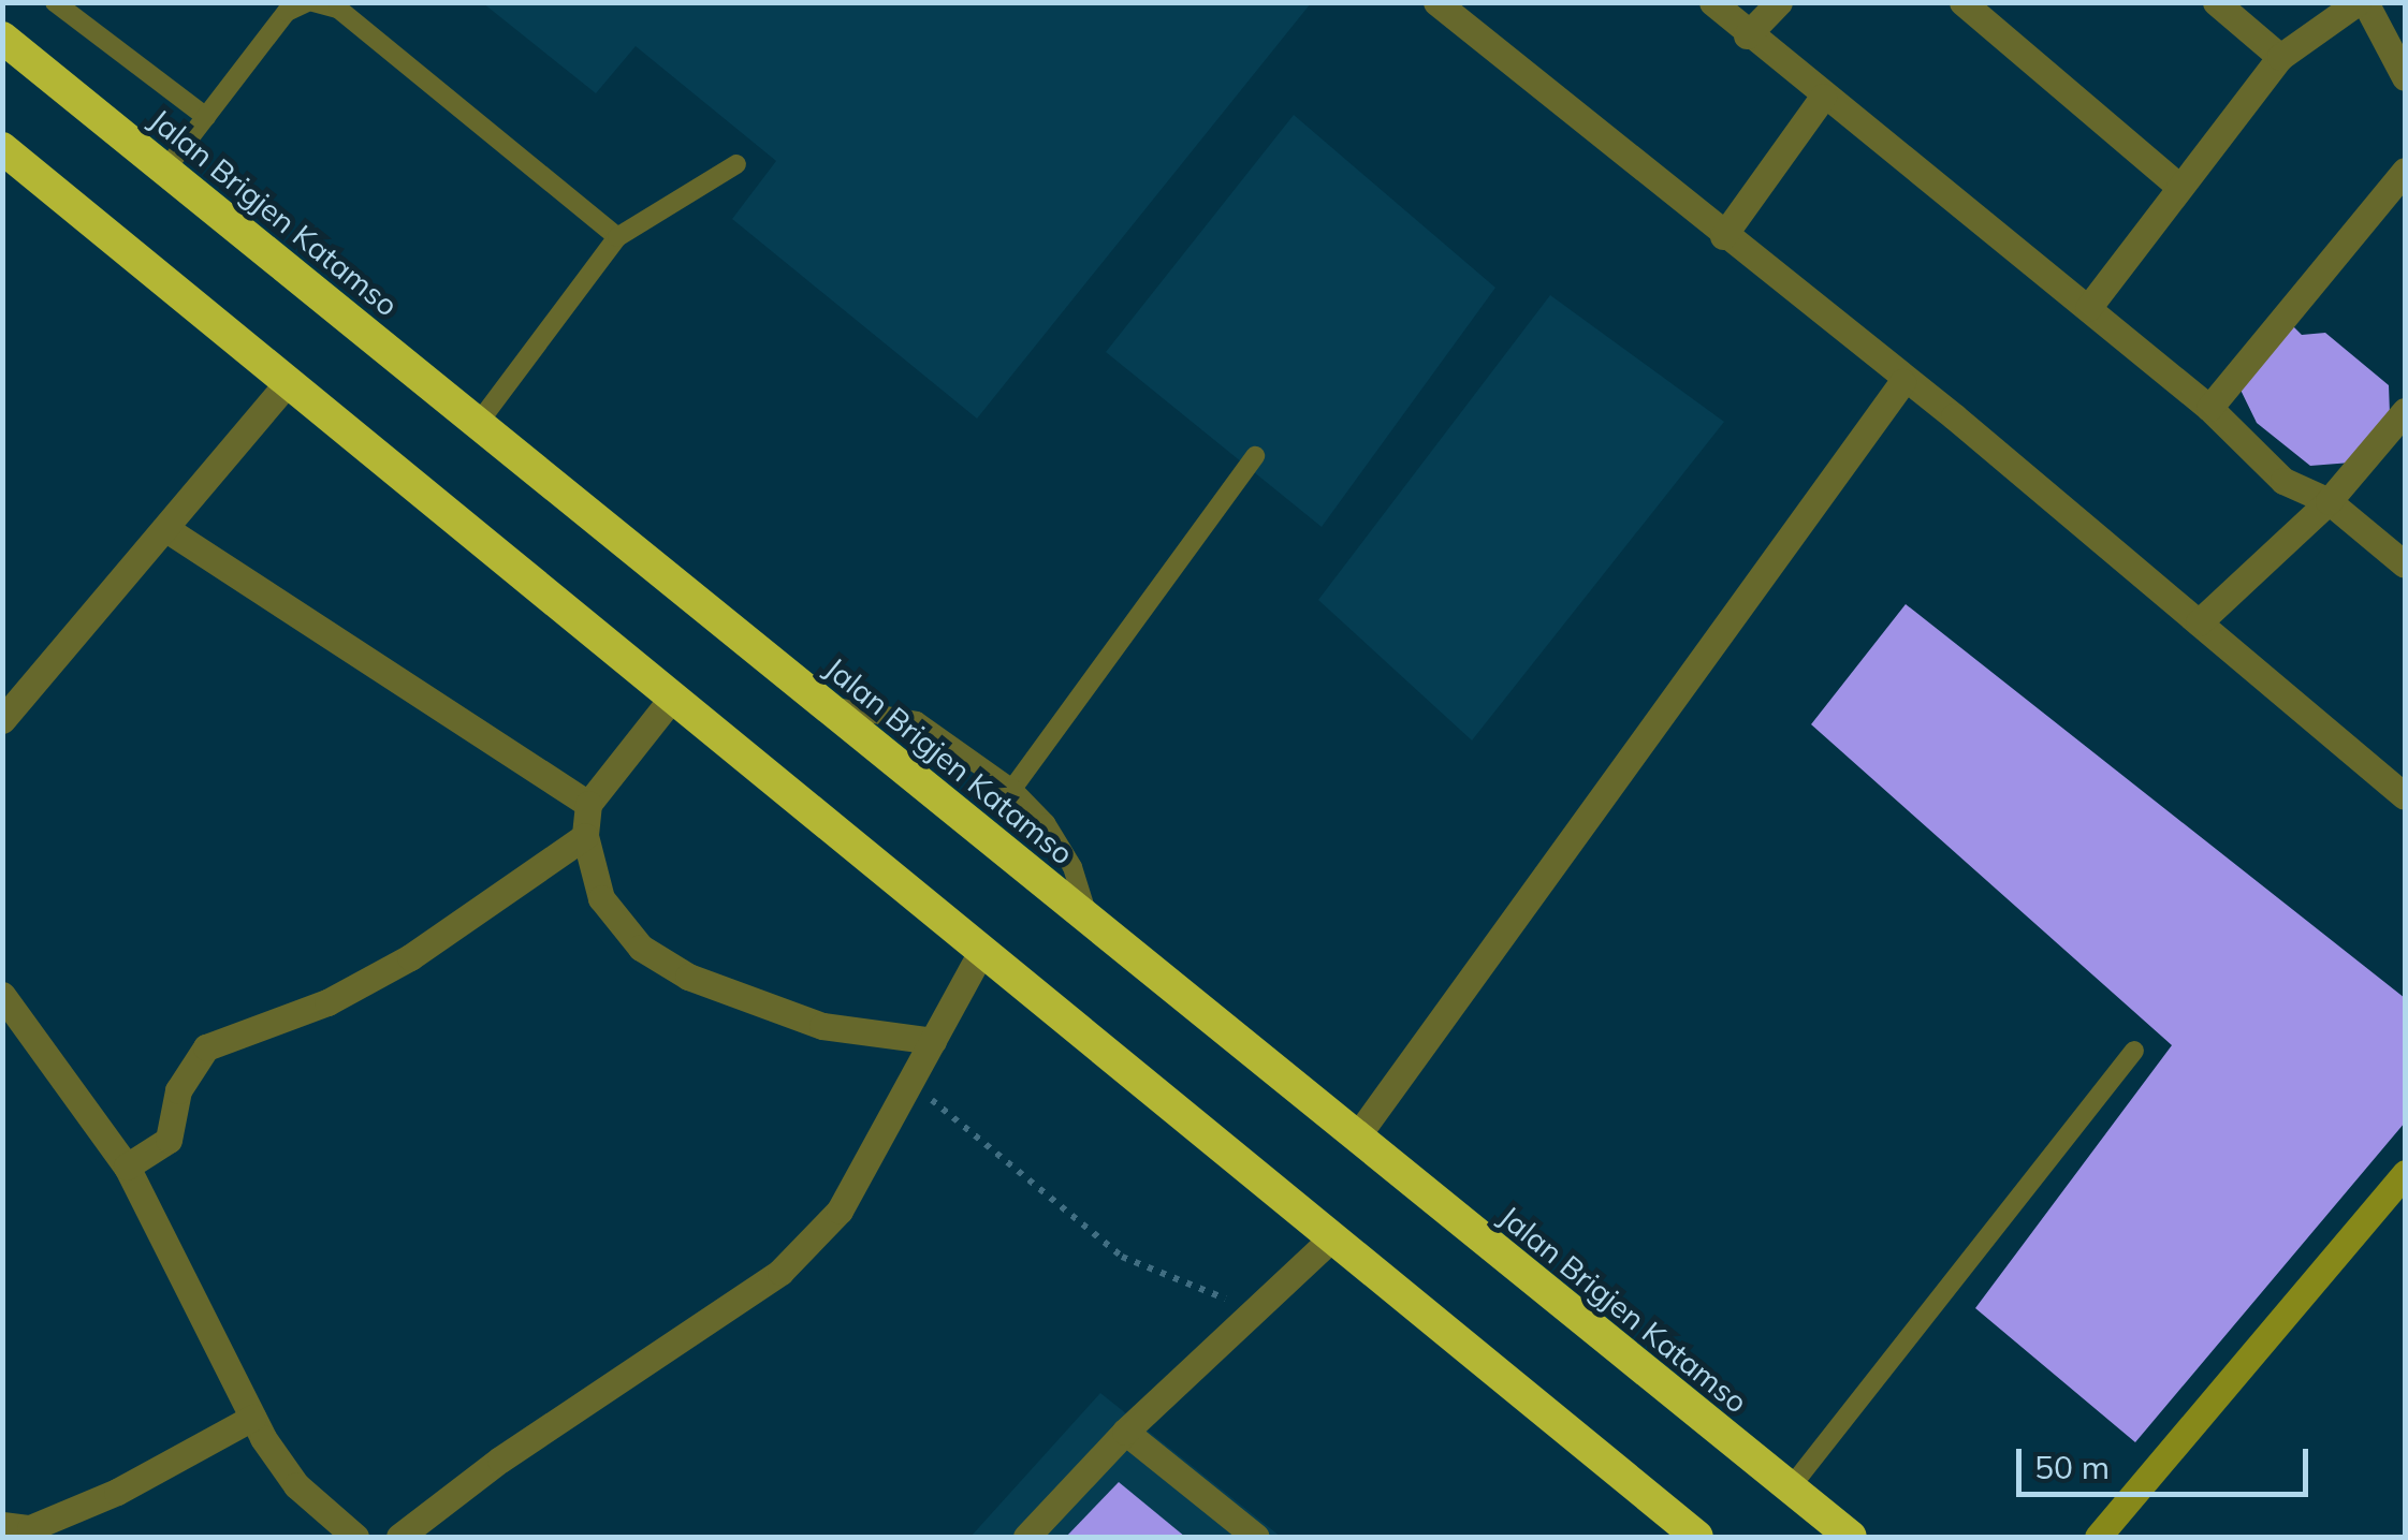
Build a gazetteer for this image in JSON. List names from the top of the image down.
{
  "streets": {
    "highway": ["Jalan Brigjen Katamso"]
  },
  "scale_bar": "50 m"
}
